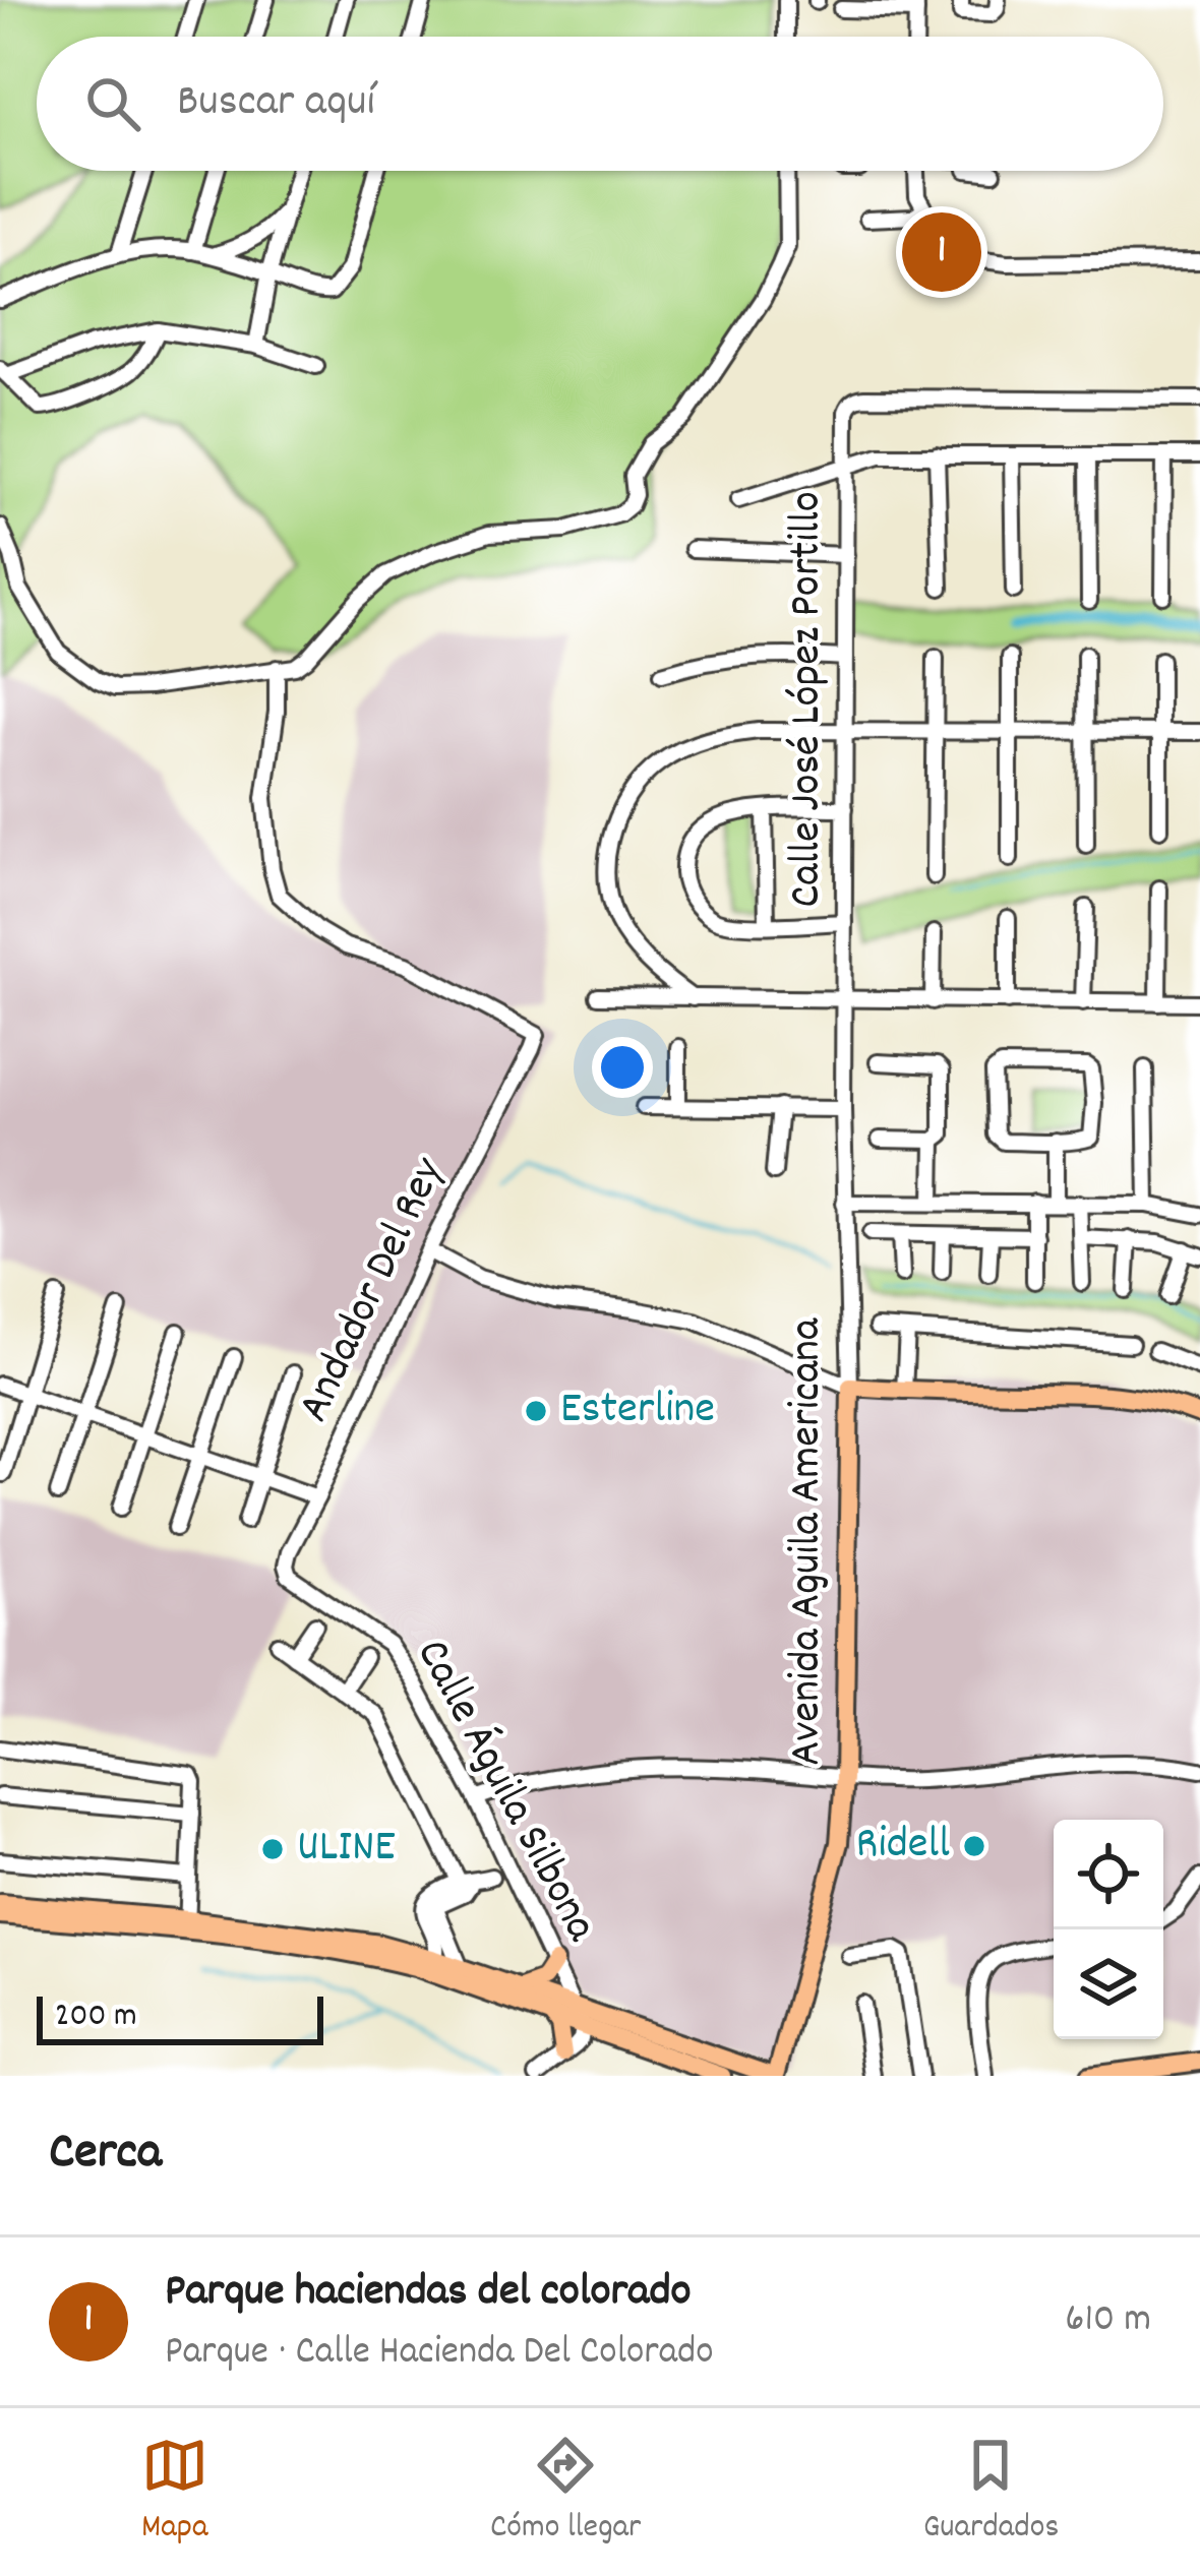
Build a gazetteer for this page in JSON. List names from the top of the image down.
{
  "streets": {
    "main road": ["Avenida Aguila Americana"],
    "street": ["Calle José López Portillo", "Andador Del Rey", "Calle Águila Silbona"]
  },
  "crossings": [
    ["Calle José López Portillo", "Avenida Aguila Americana"],
    ["Andador Del Rey", "Calle Águila Silbona"]
  ],
  "places": ["Esterline", "Ridell", "ULINE"],
  "scale_bar": "200 m",
  "page": {
    "search": "Buscar aquí",
    "pins": "1",
    "scale": "200 m",
    "heading": "Cerca",
    "list": [
      {
        "mark": "1",
        "name": "Parque haciendas del colorado",
        "note": "Parque · Calle Hacienda Del Colorado",
        "value": "610 m"
      }
    ],
    "nav": ["Mapa", "Cómo llegar", "Guardados"]
  }
}
